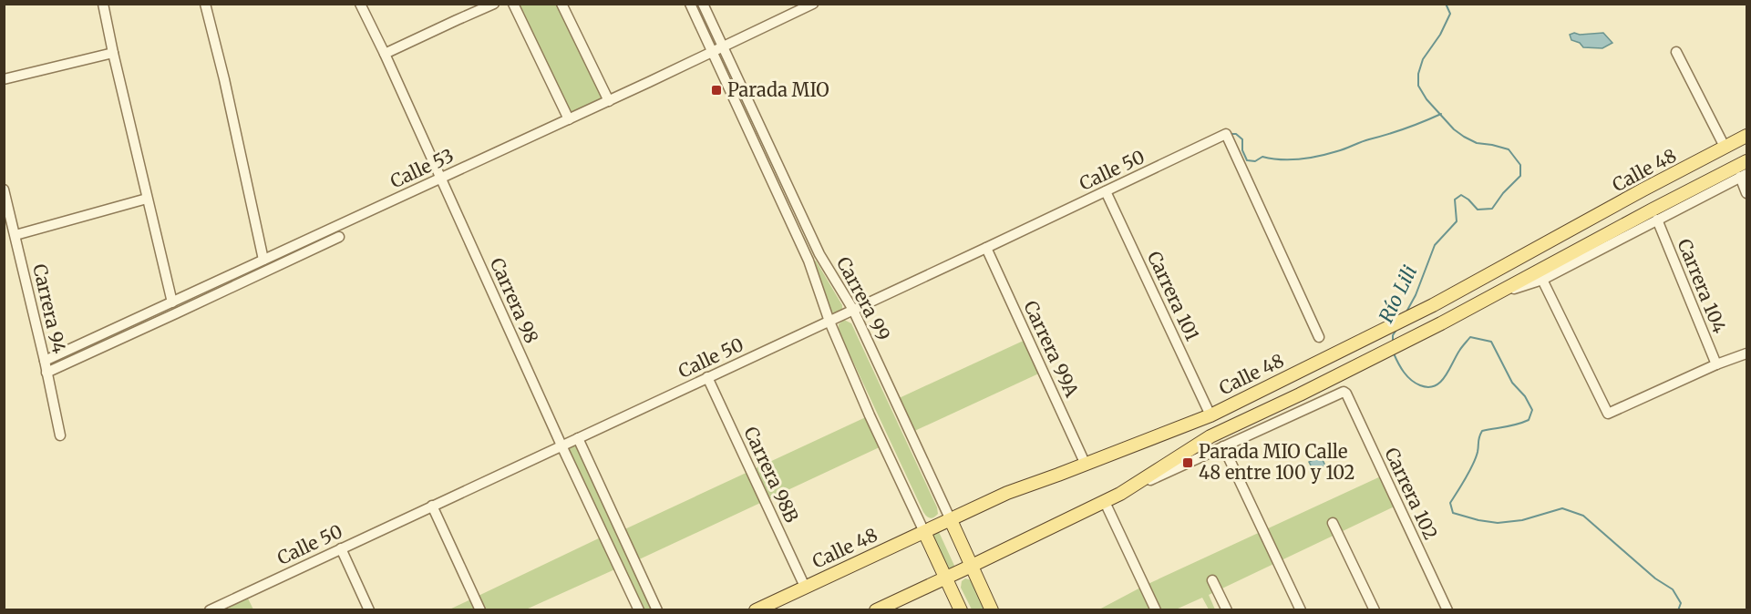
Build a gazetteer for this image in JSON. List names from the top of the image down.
{
  "streets": {
    "main road": ["Calle 48", "Carrera 99"],
    "street": [
      "Calle 53",
      "Calle 50",
      "Carrera 104",
      "Carrera 101",
      "Carrera 98",
      "Carrera 94",
      "Carrera 99A",
      "Carrera 98B",
      "Carrera 102"
    ]
  },
  "crossings": [
    ["Calle 53", "Carrera 99"],
    ["Calle 53", "Carrera 98"],
    ["Calle 53", "Carrera 94"],
    ["Calle 50", "Carrera 101"],
    ["Calle 50", "Carrera 99"],
    ["Calle 50", "Carrera 98"],
    ["Calle 50", "Carrera 99A"],
    ["Calle 50", "Carrera 98B"],
    ["Calle 48", "Carrera 101"],
    ["Calle 48", "Carrera 99"],
    ["Calle 48", "Carrera 99A"],
    ["Calle 48", "Carrera 98B"]
  ],
  "water": ["Río Lili"],
  "places": {
    "transit": ["Parada MIO", "Parada MIO Calle 48 entre 100 y 102"]
  }
}
